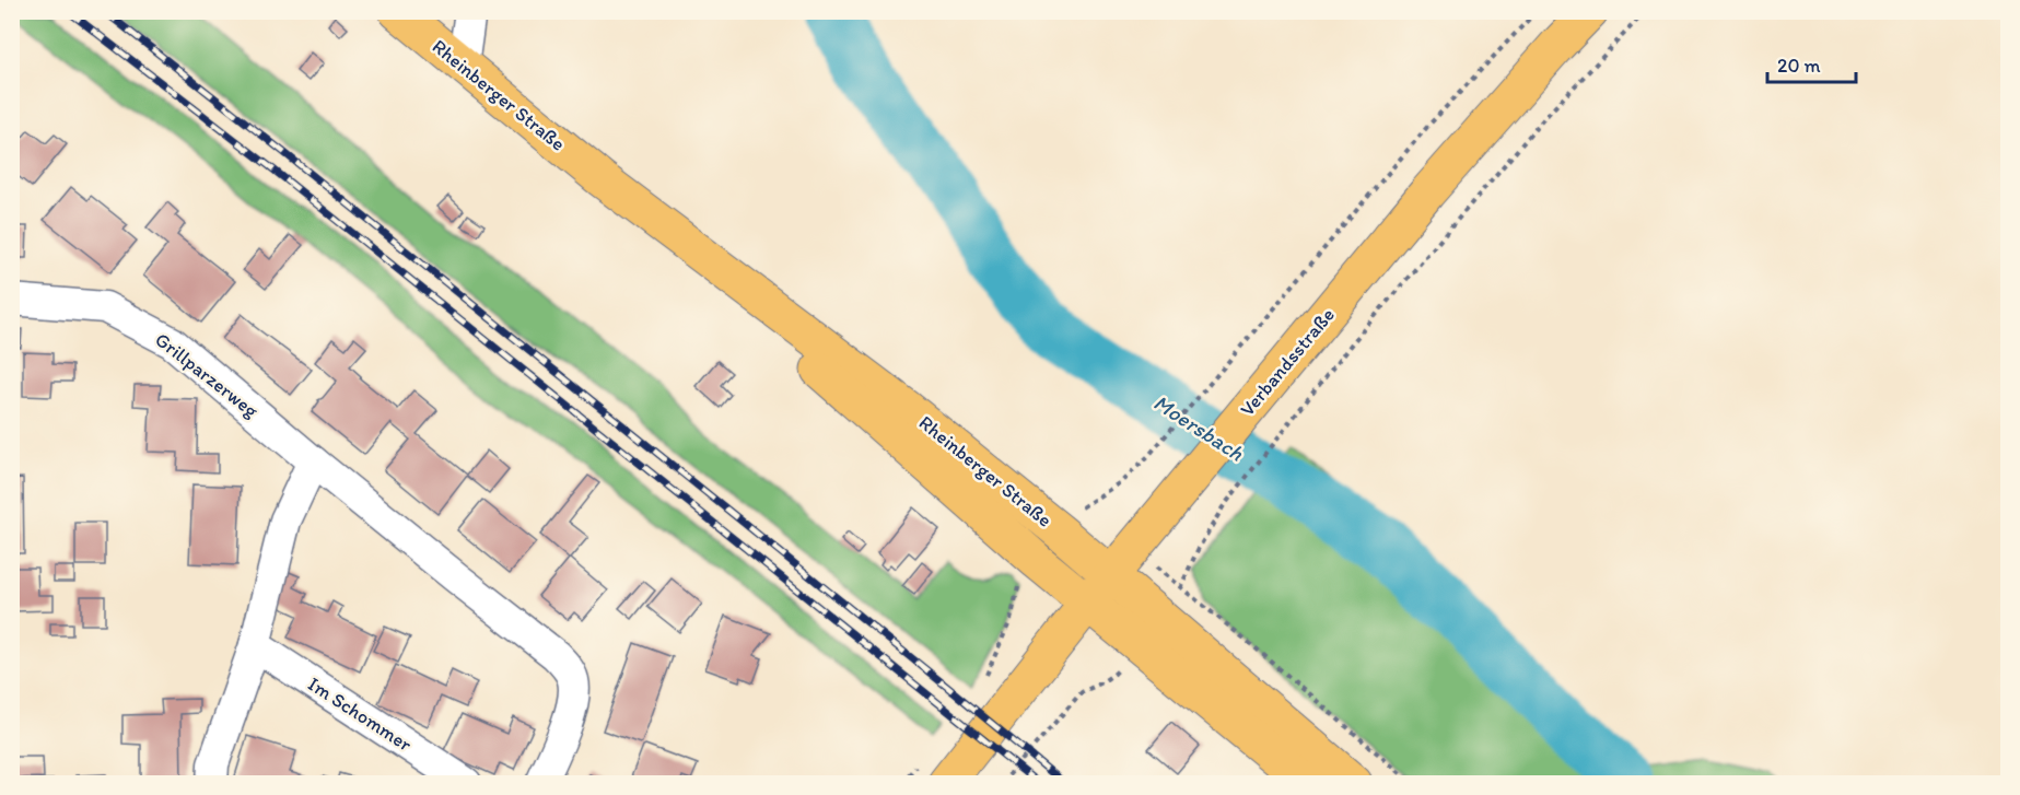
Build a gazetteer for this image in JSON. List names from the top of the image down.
{
  "streets": {
    "main road": ["Rheinberger Straße", "Verbandsstraße"],
    "street": ["Grillparzerweg", "Im Schommer"]
  },
  "crossings": [
    ["Rheinberger Straße", "Verbandsstraße"]
  ],
  "water": ["Moersbach"],
  "scale_bar": "20 m"
}
